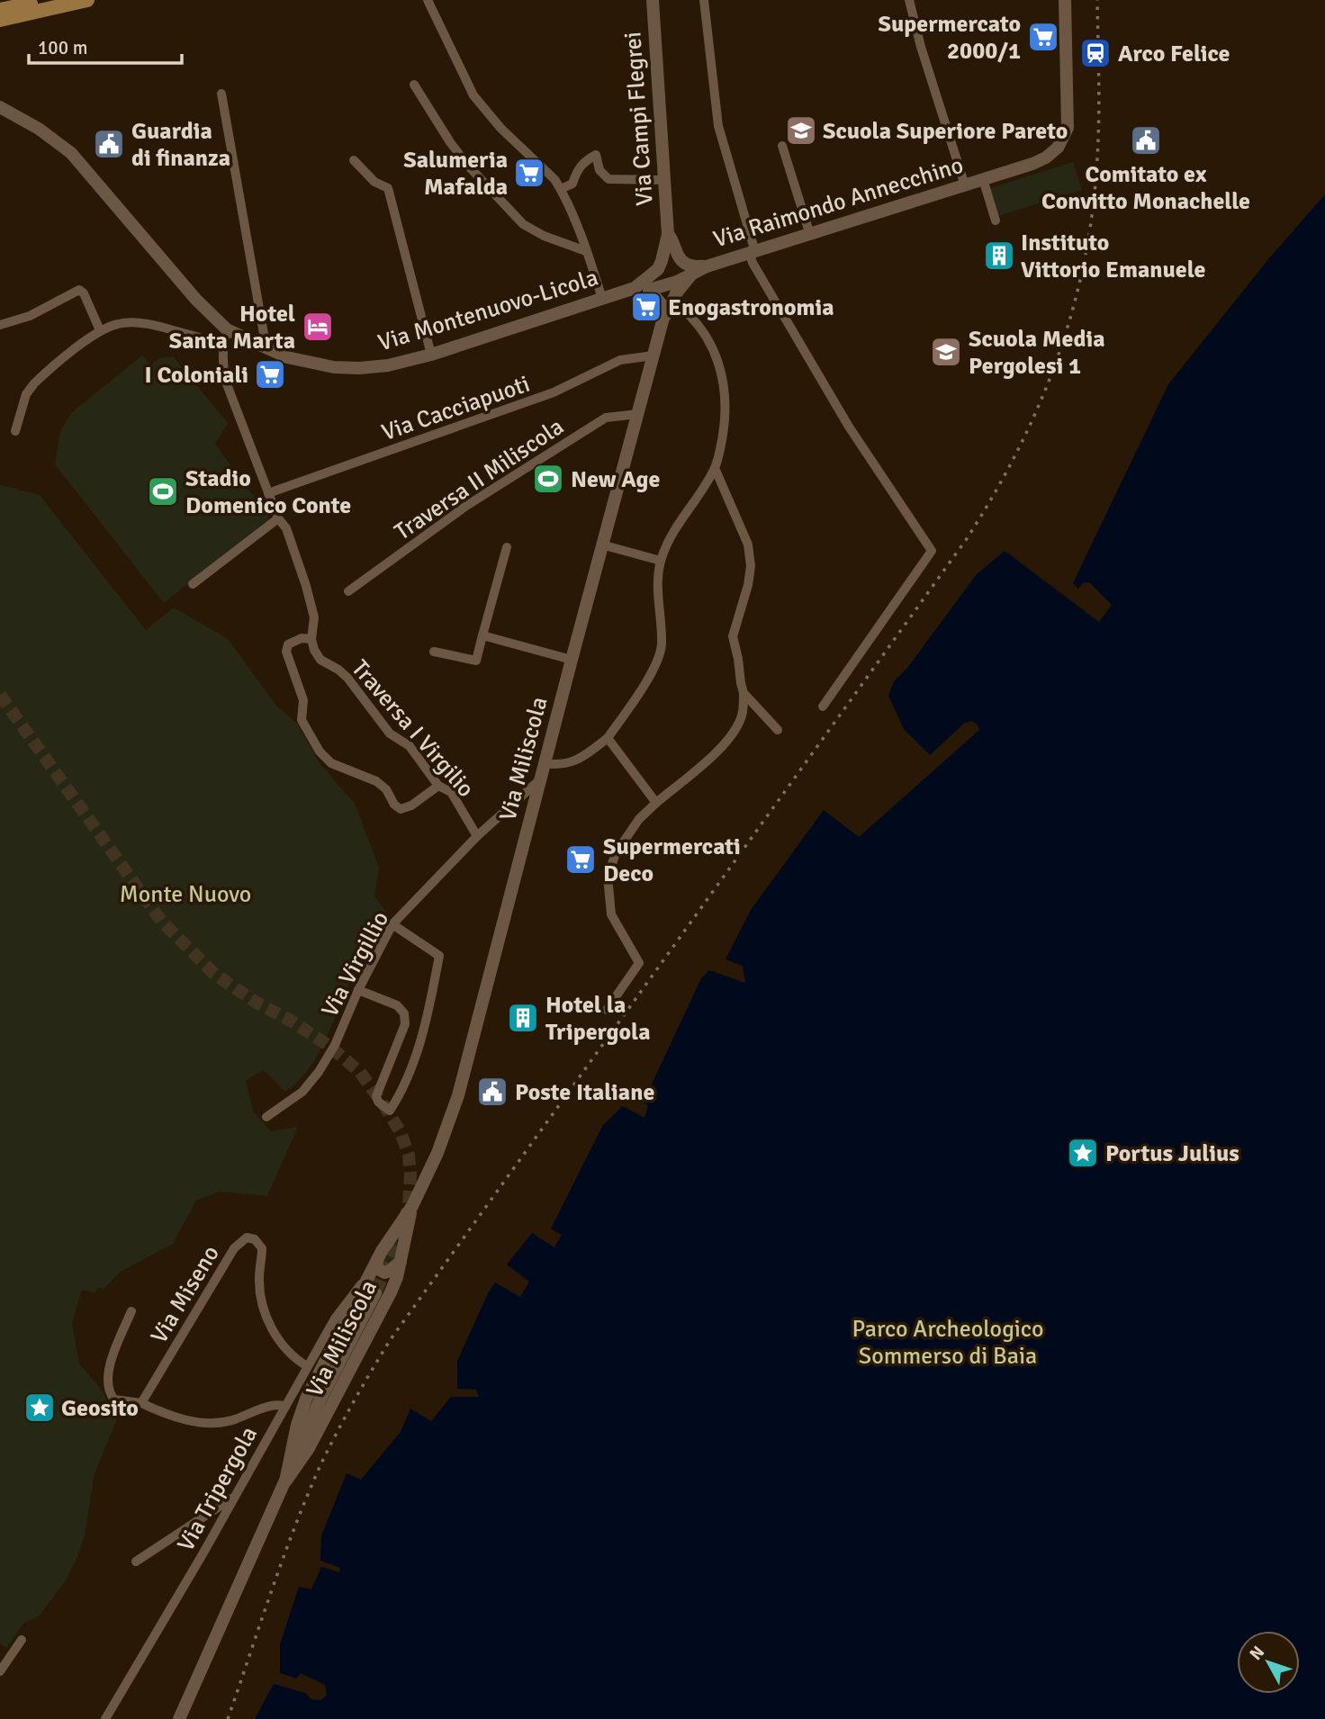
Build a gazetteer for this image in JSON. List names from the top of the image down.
{
  "streets": {
    "street": [
      "Via Campi Flegrei",
      "Via Raimondo Annecchino",
      "Via Montenuovo-Licola",
      "Via Cacciapuoti",
      "Traversa II Miliscola",
      "Traversa I Virgilio",
      "Via Miliscola",
      "Via Virgillio",
      "Via Miseno",
      "Via Tripergola"
    ]
  },
  "crossings": [
    ["Via Raimondo Annecchino", "Via Miliscola"],
    ["Via Cacciapuoti", "Via Miliscola"],
    ["Traversa II Miliscola", "Via Miliscola"],
    ["Traversa I Virgilio", "Via Virgillio"],
    ["Via Miliscola", "Via Virgillio"],
    ["Via Miliscola", "Via Tripergola"],
    ["Via Miseno", "Via Tripergola"]
  ],
  "parks": ["Monte Nuovo", "Parco Archeologico Sommerso di Baia"],
  "places": {
    "supermarket": [
      "Supermercato 2000/1",
      "Salumeria Mafalda",
      "Enogastronomia",
      "I Coloniali",
      "Supermercati Deco"
    ],
    "station": ["Arco Felice"],
    "school or university": ["Scuola Superiore Pareto", "Scuola Media Pergolesi 1"],
    "public building": ["Comitato ex Convitto Monachelle", "Guardia di finanza", "Poste Italiane"],
    "building": ["Instituto Vittorio Emanuele", "Hotel la Tripergola"],
    "hotel": ["Hotel Santa Marta"],
    "sports": ["New Age", "Stadio Domenico Conte"],
    "place": ["Portus Julius", "Geosito"]
  },
  "scale_bar": "100 m",
  "north": "top left"
}
